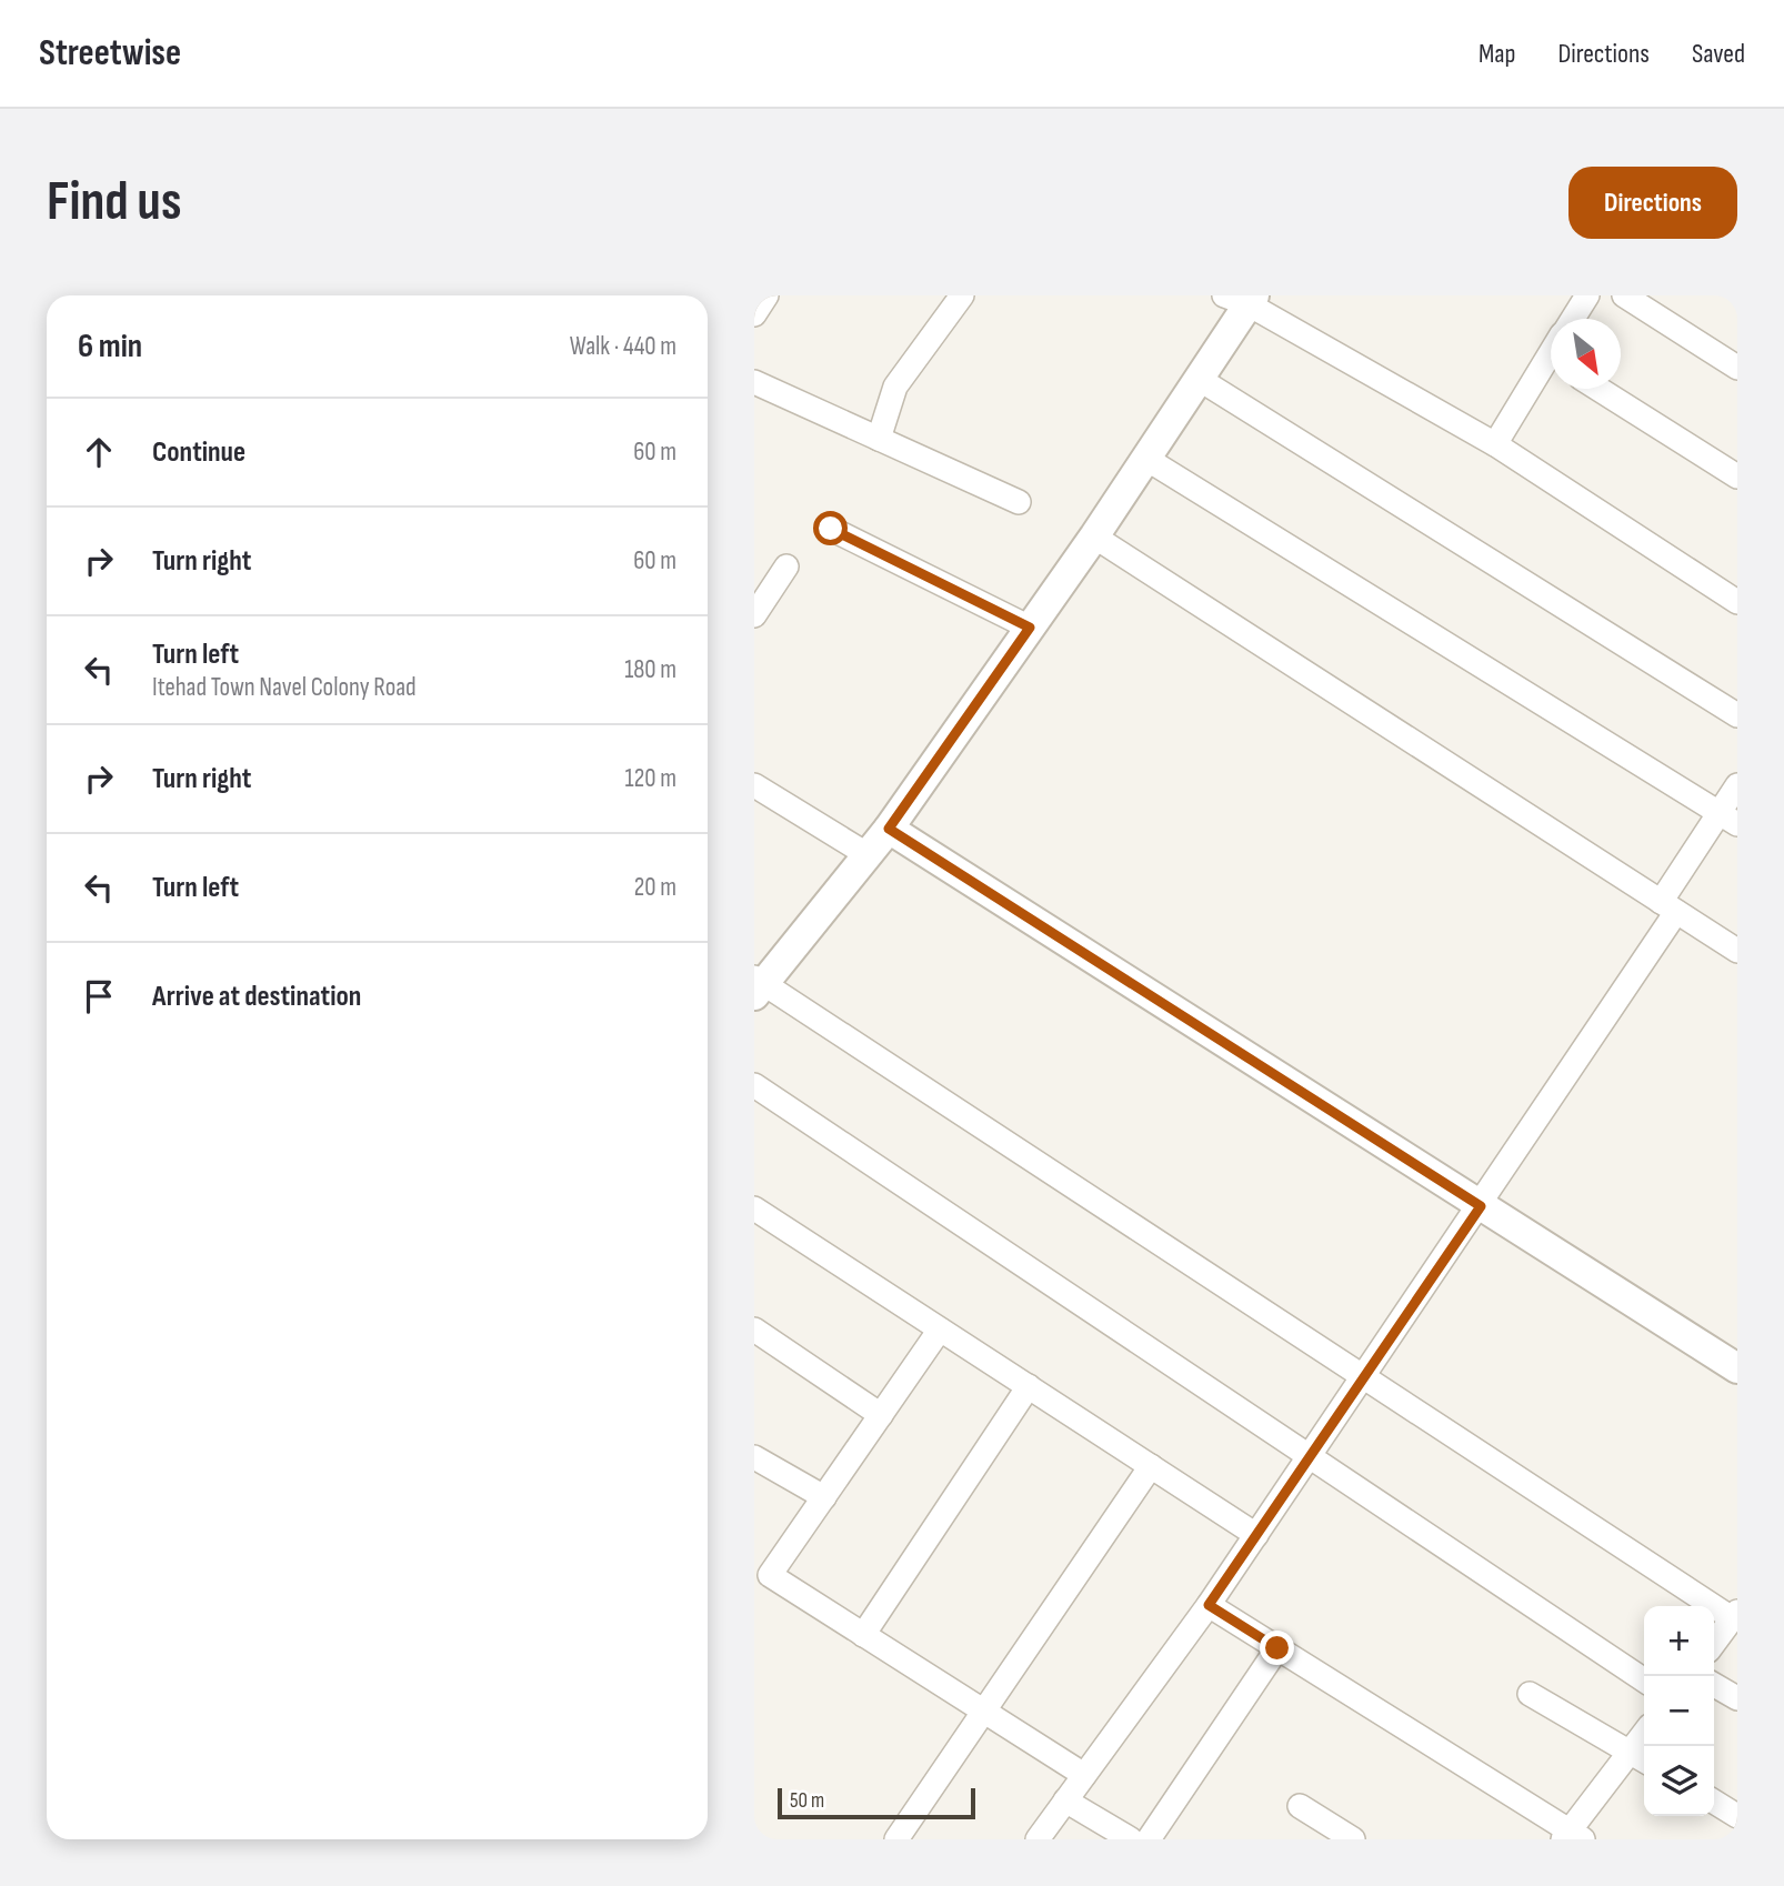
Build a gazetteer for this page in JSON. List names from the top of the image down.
{
  "scale_bar": "50 m",
  "north": "bottom right",
  "page": {
    "header": "Streetwise",
    "nav": ["Map", "Directions", "Saved"],
    "buttons": "Directions",
    "title": "Find us",
    "heading": ["6 min", "Walk · 440 m"],
    "list": [
      ["Continue", "60 m"],
      ["Turn right", "60 m"],
      ["Turn left", "Itehad Town Navel Colony Road", "180 m"],
      ["Turn right", "120 m"],
      ["Turn left", "20 m"],
      "Arrive at destination"
    ],
    "map_buttons": ["+", "−"],
    "scale": "50 m"
  }
}
